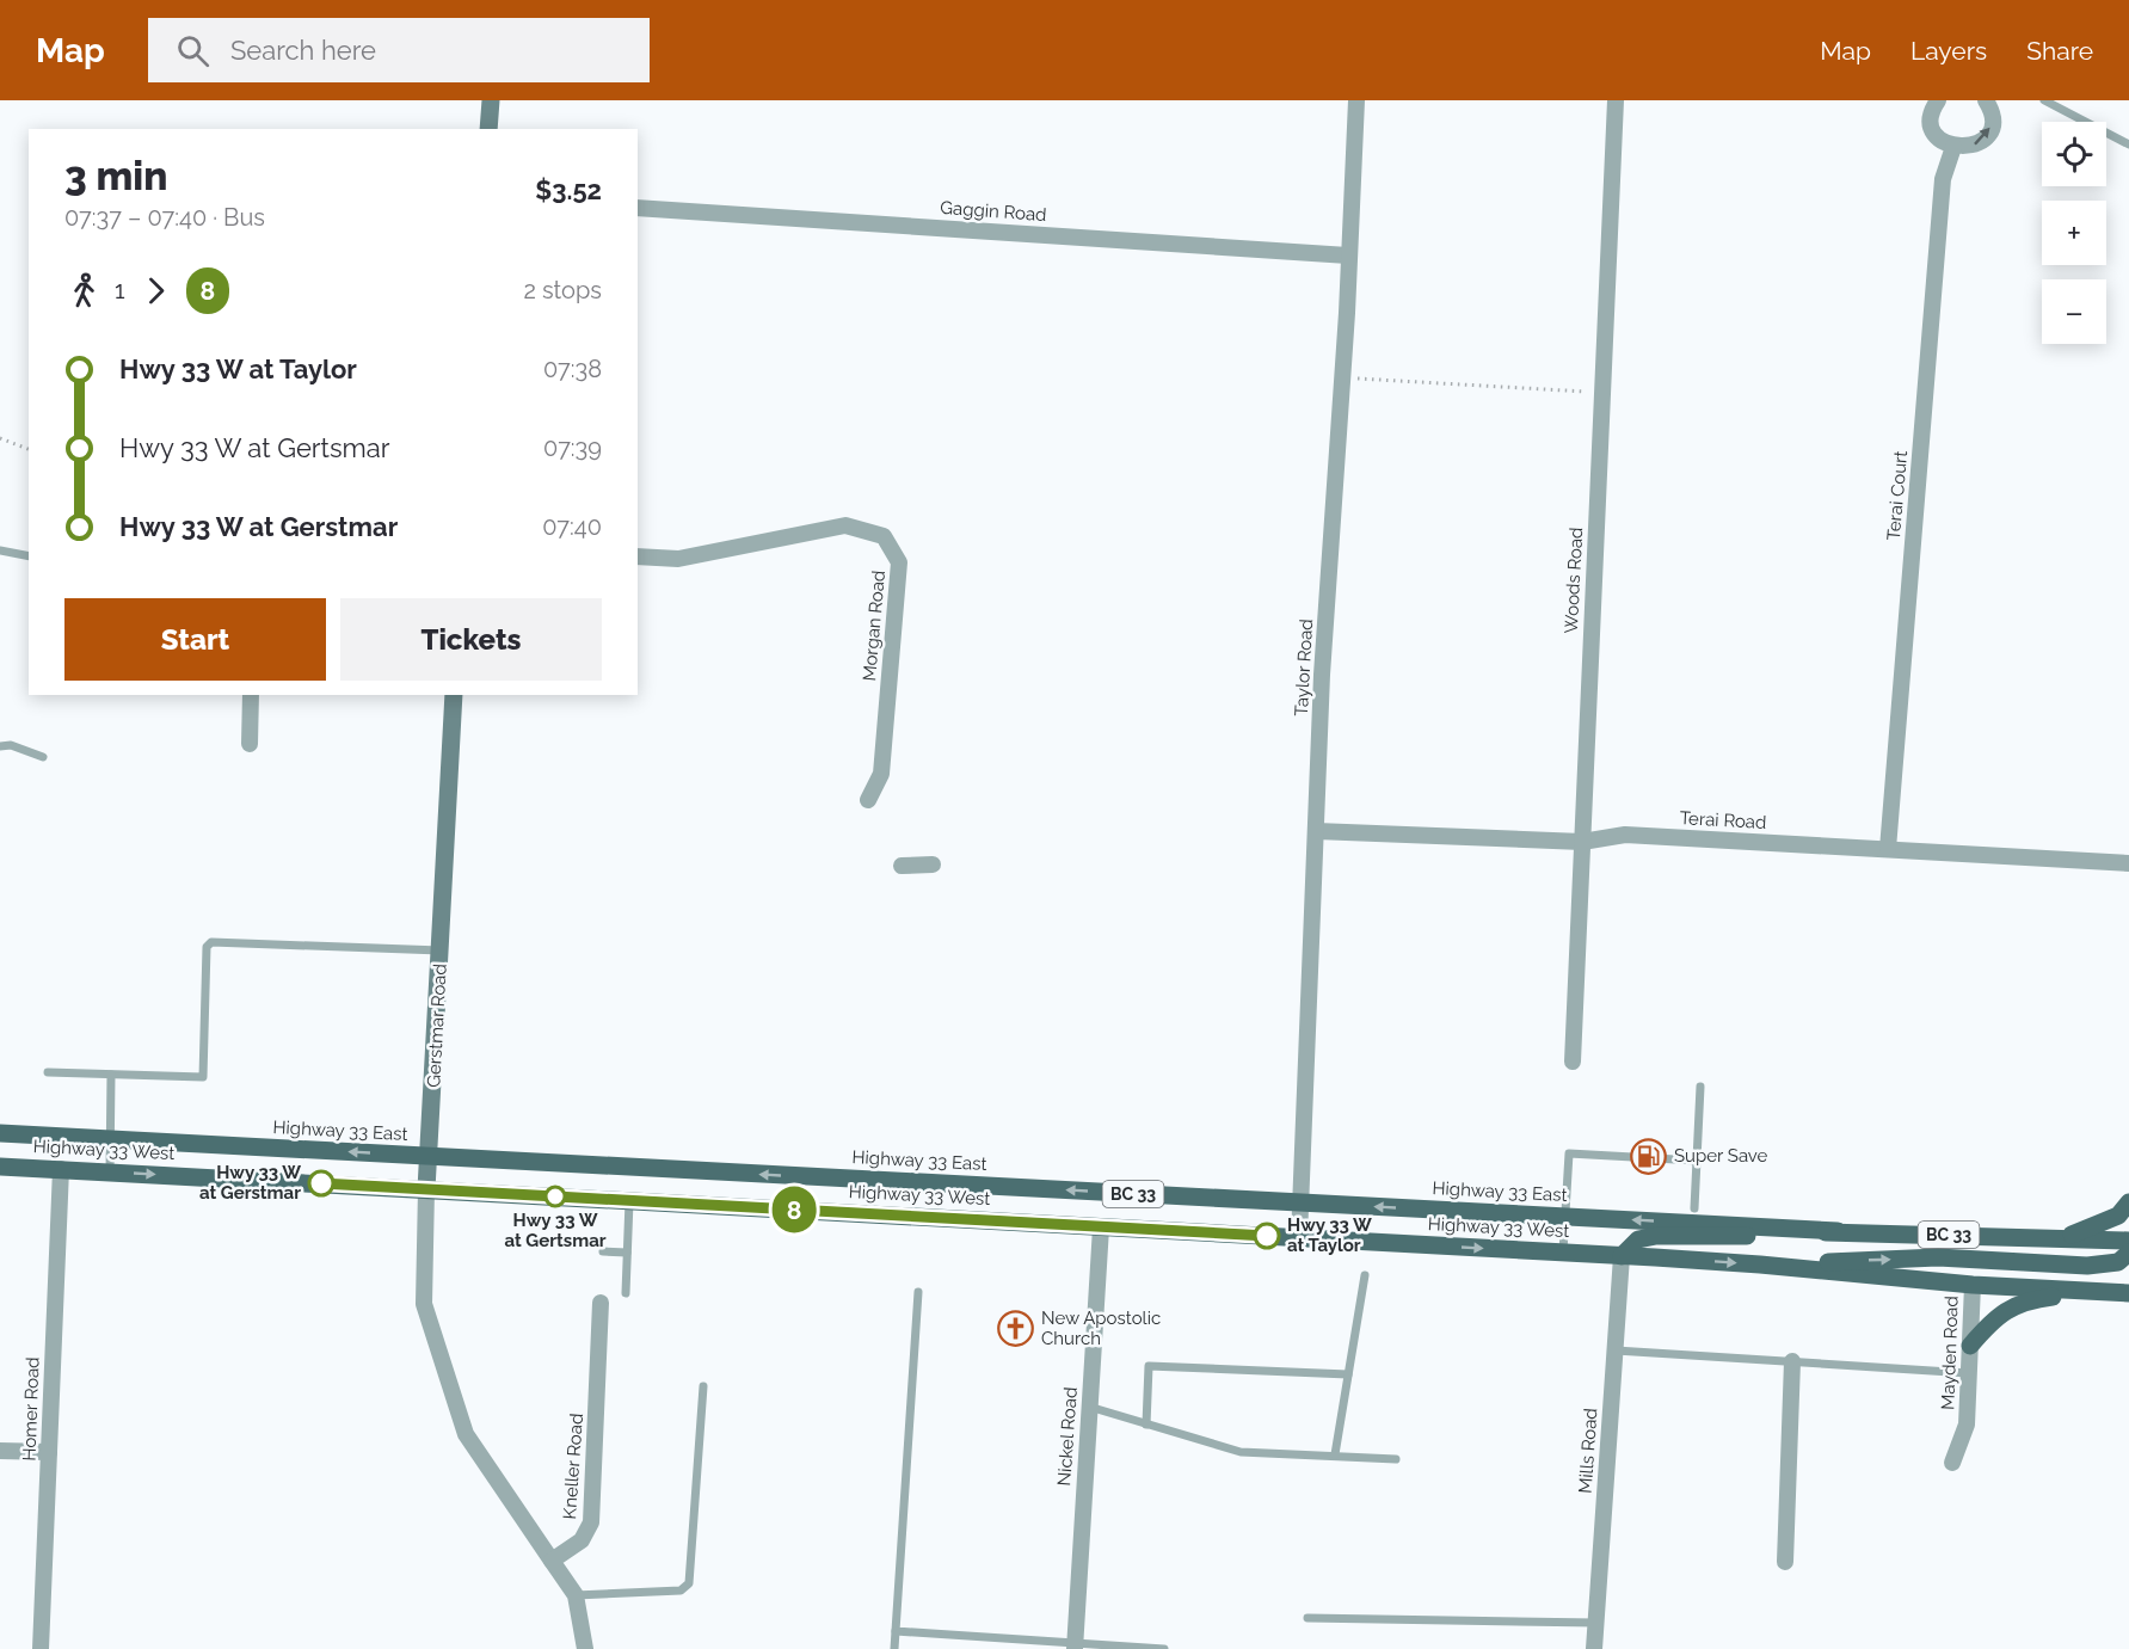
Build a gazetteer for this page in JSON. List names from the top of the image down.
{
  "streets": {
    "main road": ["Highway 33 East", "Highway 33 West", "BC 33"],
    "street": [
      "Gaggin Road",
      "Terai Court",
      "Woods Road",
      "Morgan Road",
      "Taylor Road",
      "Terai Road",
      "Gerstmar Road",
      "Mayden Road",
      "Homer Road",
      "Nickel Road",
      "Mills Road",
      "Kneller Road"
    ]
  },
  "crossings": [
    ["Gaggin Road", "Taylor Road"],
    ["Terai Court", "Terai Road"],
    ["Woods Road", "Terai Road"],
    ["Taylor Road", "Terai Road"],
    ["Taylor Road", "Highway 33 East"],
    ["Taylor Road", "Highway 33 West"],
    ["Gerstmar Road", "Highway 33 East"],
    ["Gerstmar Road", "Highway 33 West"],
    ["Gerstmar Road", "Kneller Road"],
    ["Highway 33 East", "BC 33"],
    ["Highway 33 West", "BC 33"],
    ["Highway 33 West", "Mayden Road"],
    ["Highway 33 West", "Homer Road"],
    ["Highway 33 West", "Nickel Road"],
    ["Highway 33 West", "Mills Road"],
    ["BC 33", "Mills Road"]
  ],
  "one_way": ["Highway 33 East"],
  "places": {
    "fuel station": ["Super Save"],
    "other": ["Hwy 33 W at Gerstmar", "Hwy 33 W at Gertsmar", "Hwy 33 W at Taylor"],
    "church": ["New Apostolic Church"]
  },
  "lines": ["bus line 8"],
  "page": {
    "header": "Map",
    "search": "Search here",
    "nav": ["Map", "Layers", "Share"],
    "on_map": "8",
    "map_buttons": ["+", "−"],
    "heading": ["3 min", "07:37 – 07:40 · Bus", "$3.52"],
    "legs": ["1", "8", "2 stops"],
    "list": [
      {
        "name": "Hwy 33 W at Taylor",
        "value": "07:38"
      },
      {
        "name": "Hwy 33 W at Gertsmar",
        "value": "07:39"
      },
      {
        "name": "Hwy 33 W at Gerstmar",
        "value": "07:40"
      }
    ],
    "buttons": ["Start", "Tickets"]
  }
}
